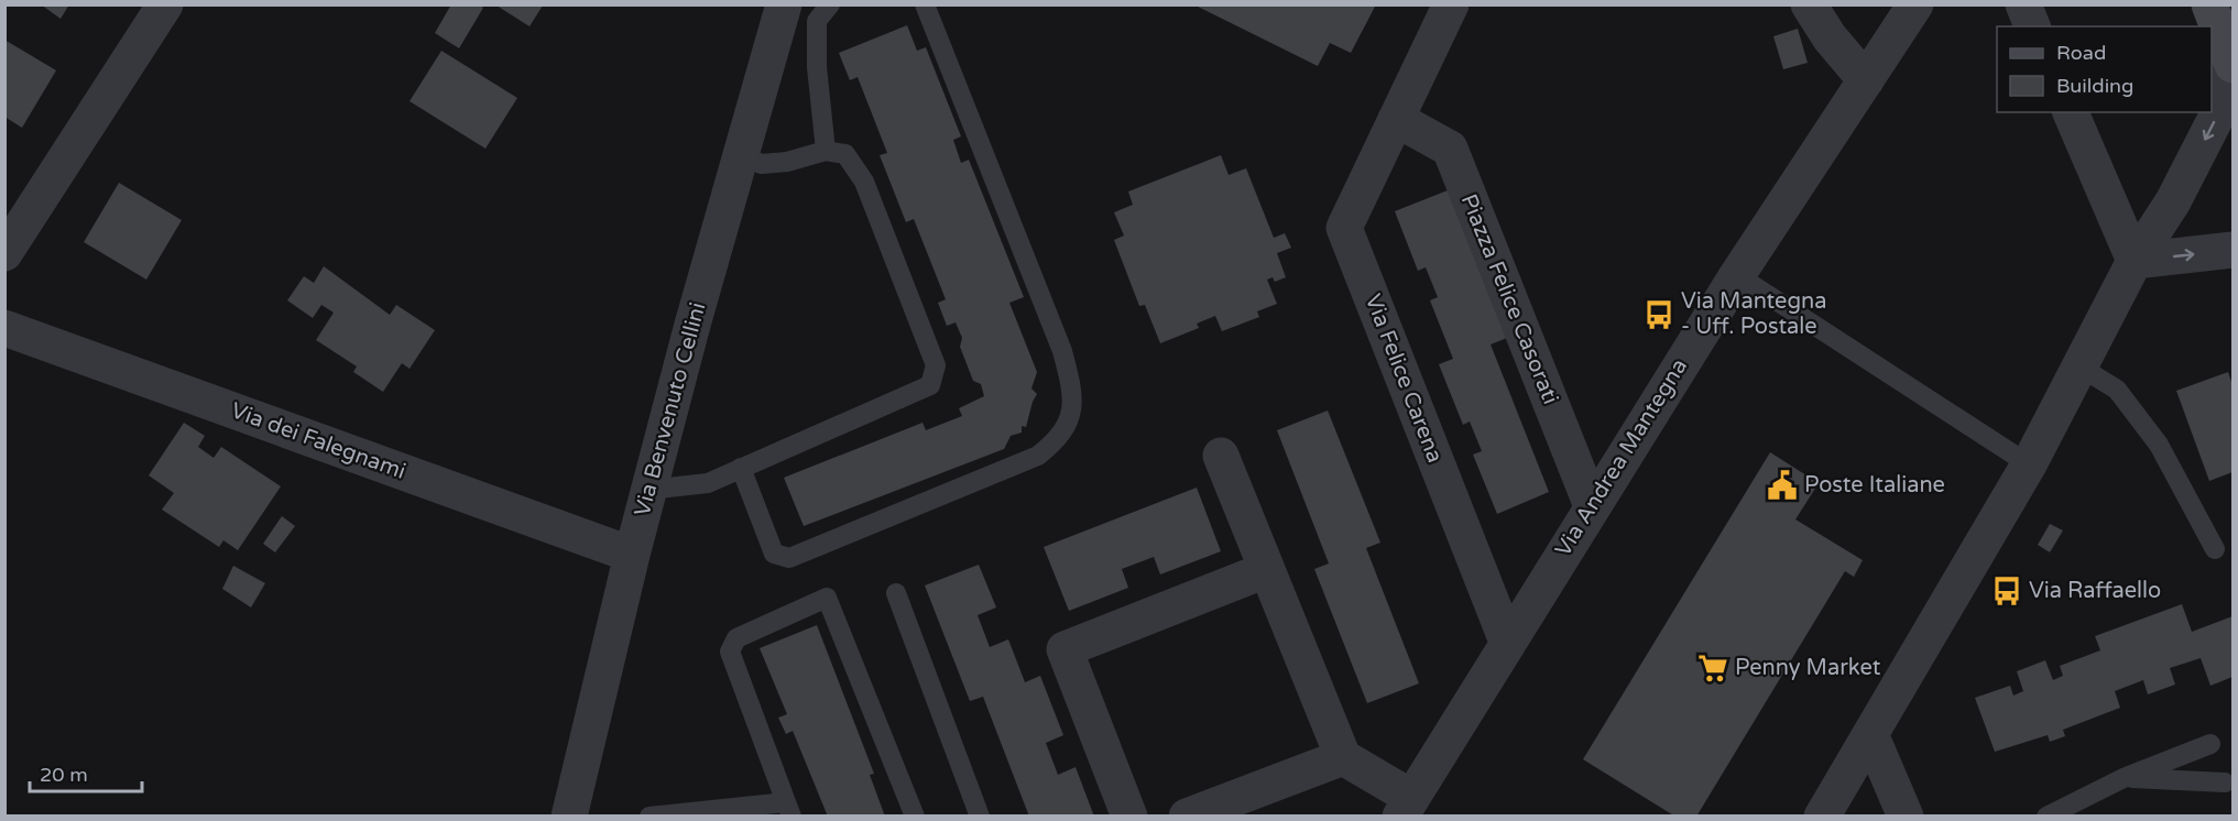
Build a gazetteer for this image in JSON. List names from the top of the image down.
{
  "streets": {
    "street": [
      "Piazza Felice Casorati",
      "Via Felice Carena",
      "Via Benvenuto Cellini",
      "Via dei Falegnami",
      "Via Andrea Mantegna"
    ]
  },
  "crossings": [
    ["Piazza Felice Casorati", "Via Felice Carena"],
    ["Piazza Felice Casorati", "Via Andrea Mantegna"],
    ["Via Felice Carena", "Via Andrea Mantegna"],
    ["Via Benvenuto Cellini", "Via dei Falegnami"]
  ],
  "places": {
    "bus stop": ["Via Mantegna - Uff. Postale", "Via Raffaello"],
    "public building": ["Poste Italiane"],
    "supermarket": ["Penny Market"]
  },
  "legend": ["Road", "Building"],
  "scale_bar": "20 m"
}
